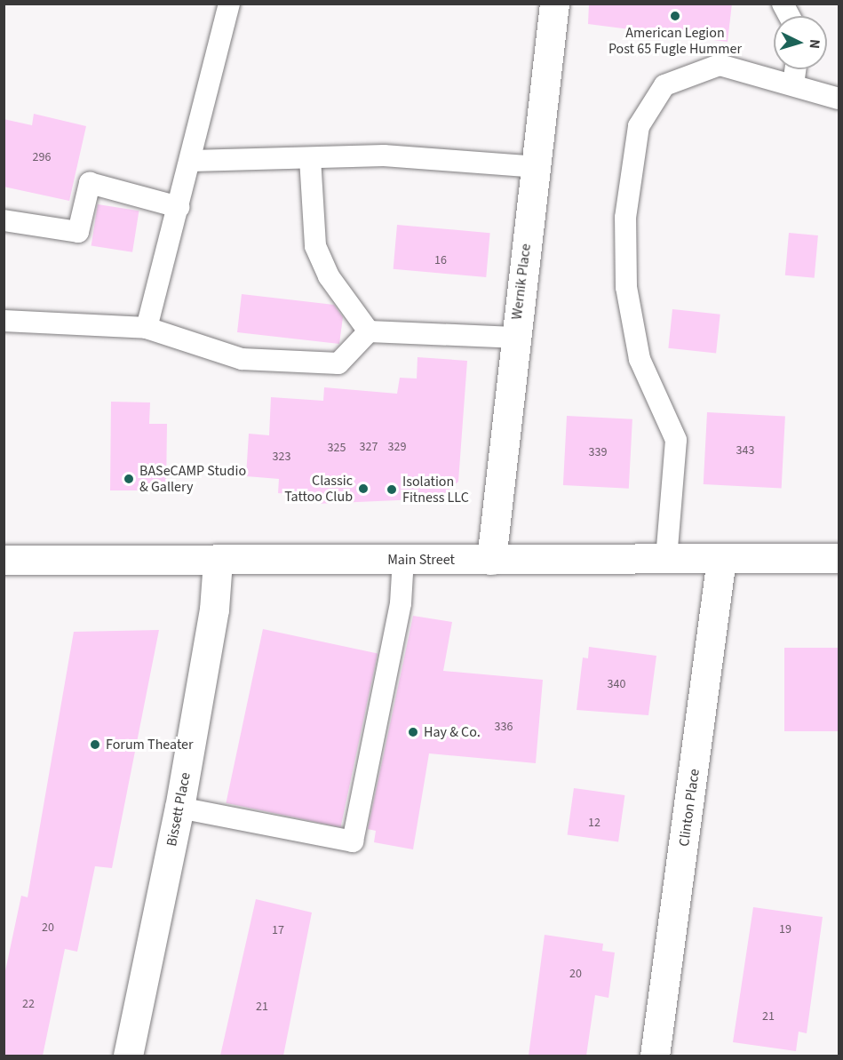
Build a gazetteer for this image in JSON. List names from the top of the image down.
{
  "streets": {
    "street": [
      "Wernik Place",
      "Main Street",
      "Clinton Place",
      "Bissett Place"
    ]
  },
  "crossings": [
    ["Wernik Place", "Main Street"],
    ["Main Street", "Clinton Place"],
    ["Main Street", "Bissett Place"]
  ],
  "places": [
    "American Legion Post 65 Fugle Hummer",
    "BASeCAMP Studio & Gallery",
    "Classic Tattoo Club",
    "Isolation Fitness LLC",
    "Hay & Co.",
    "Forum Theater"
  ],
  "house_numbers": [
    "296",
    "16",
    "327",
    "329",
    "325",
    "343",
    "339",
    "323",
    "340",
    "336",
    "12",
    "20",
    "19",
    "17",
    "20",
    "22",
    "21",
    "21"
  ],
  "north": "right"
}
